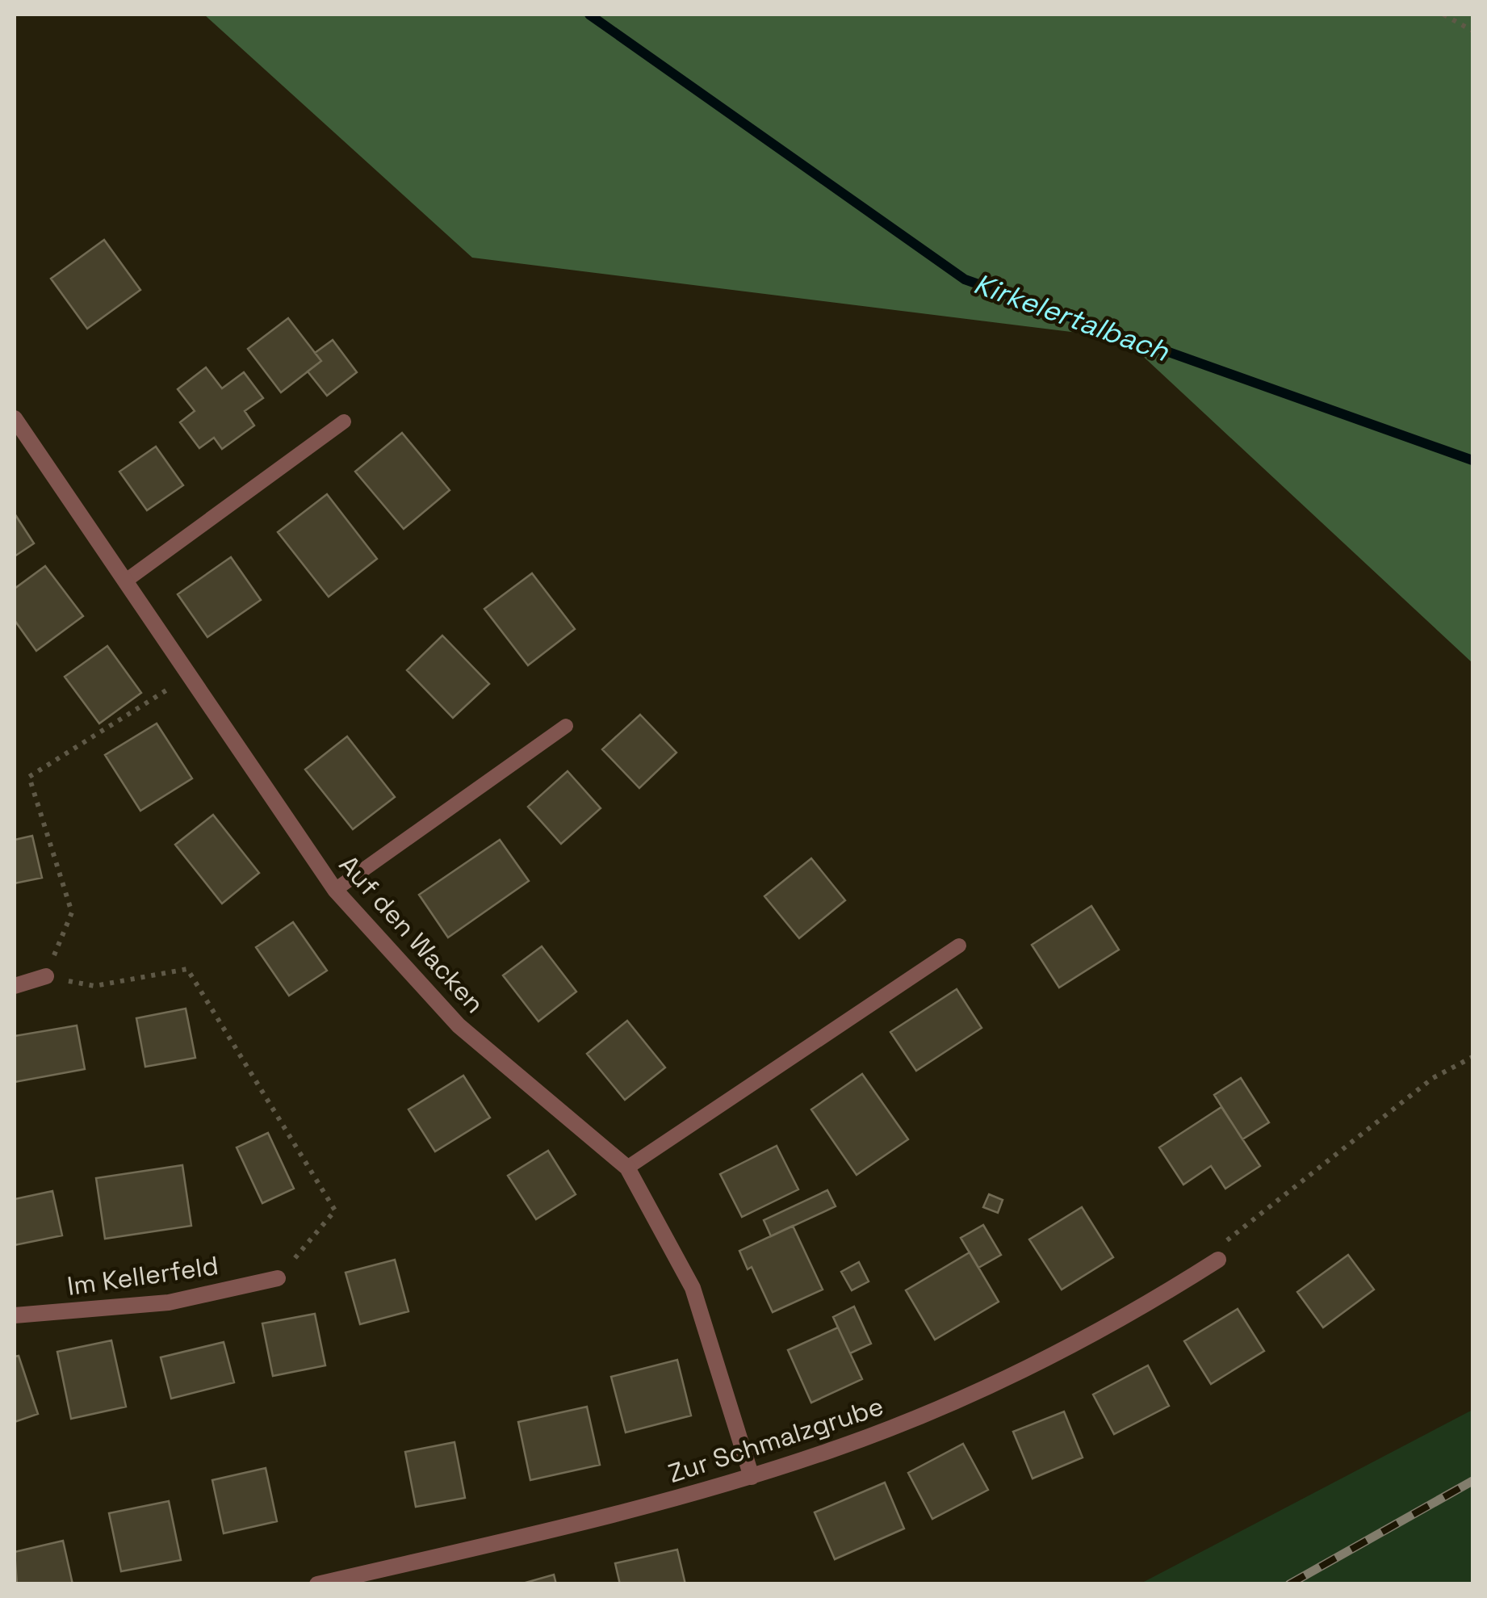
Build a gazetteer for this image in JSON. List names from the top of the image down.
{
  "streets": {
    "street": ["Auf den Wacken", "Im Kellerfeld", "Zur Schmalzgrube"]
  },
  "crossings": [
    ["Auf den Wacken", "Zur Schmalzgrube"]
  ],
  "water": ["Kirkelertalbach"]
}
